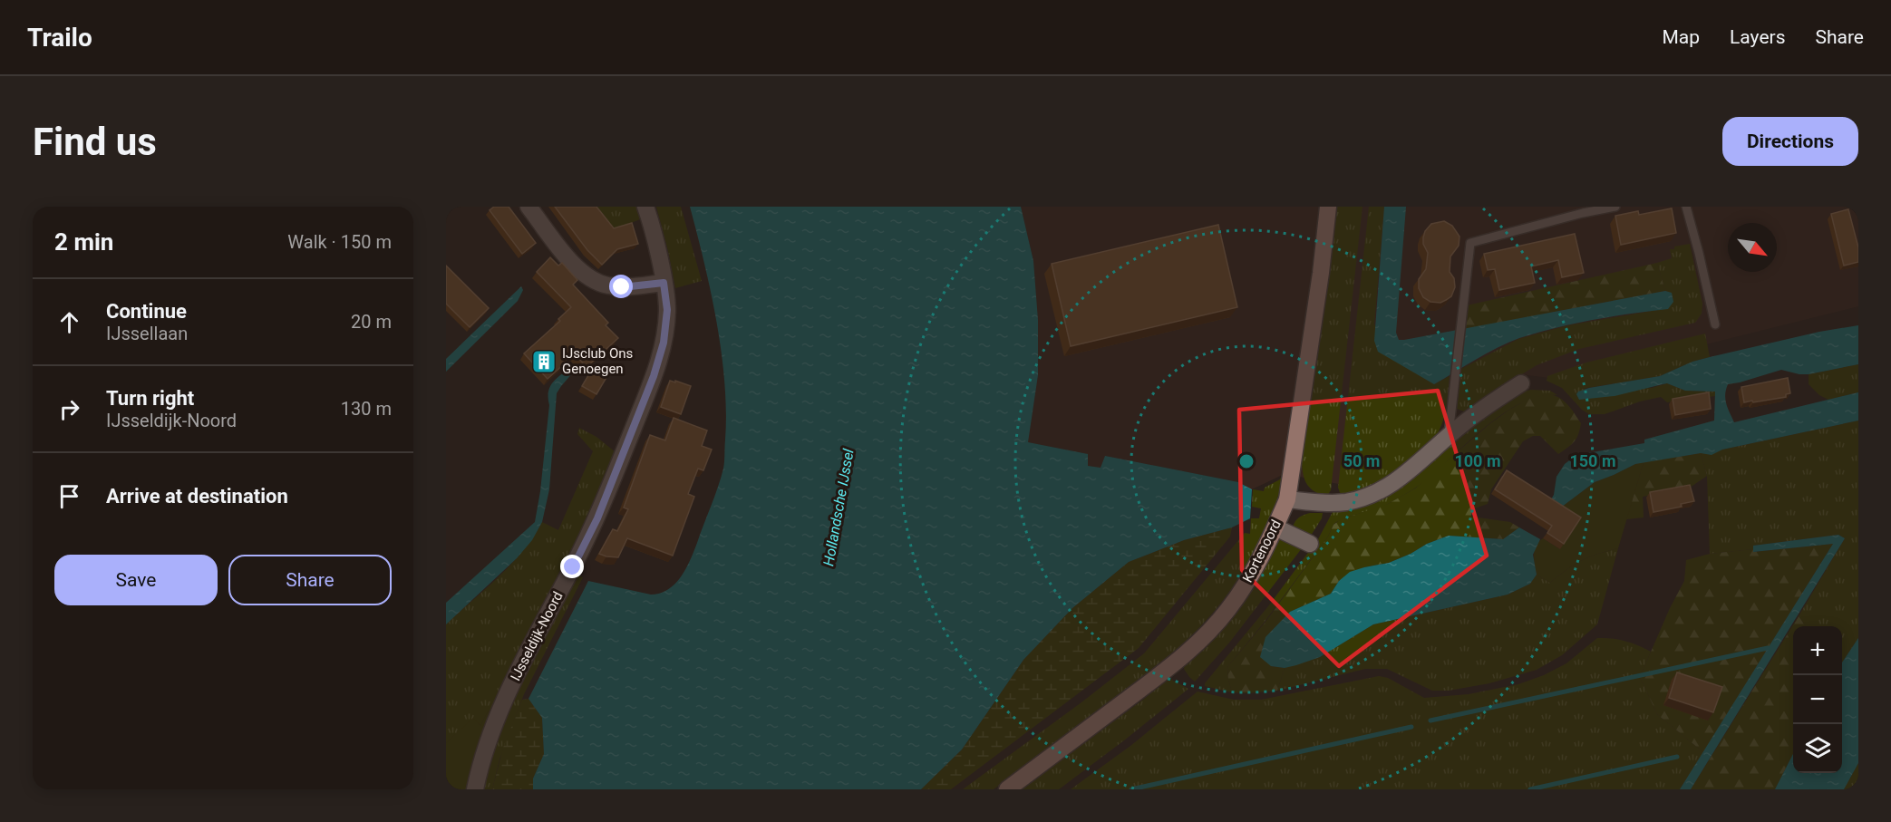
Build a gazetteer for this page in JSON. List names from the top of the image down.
{
  "streets": {
    "street": ["Kortenoord", "IJsseldijk-Noord"]
  },
  "water": ["Hollandsche IJssel"],
  "places": {
    "building": ["IJsclub Ons Genoegen"]
  },
  "north": "bottom right",
  "page": {
    "header": "Trailo",
    "nav": ["Map", "Layers", "Share"],
    "buttons": [
      "Directions",
      ["Save", "Share"]
    ],
    "title": "Find us",
    "heading": ["2 min", "Walk · 150 m"],
    "list": [
      ["Continue", "IJssellaan", "20 m"],
      ["Turn right", "IJsseldijk-Noord", "130 m"],
      "Arrive at destination"
    ],
    "map_buttons": ["+", "−"]
  },
  "rings": ["50 m", "100 m", "150 m"]
}
